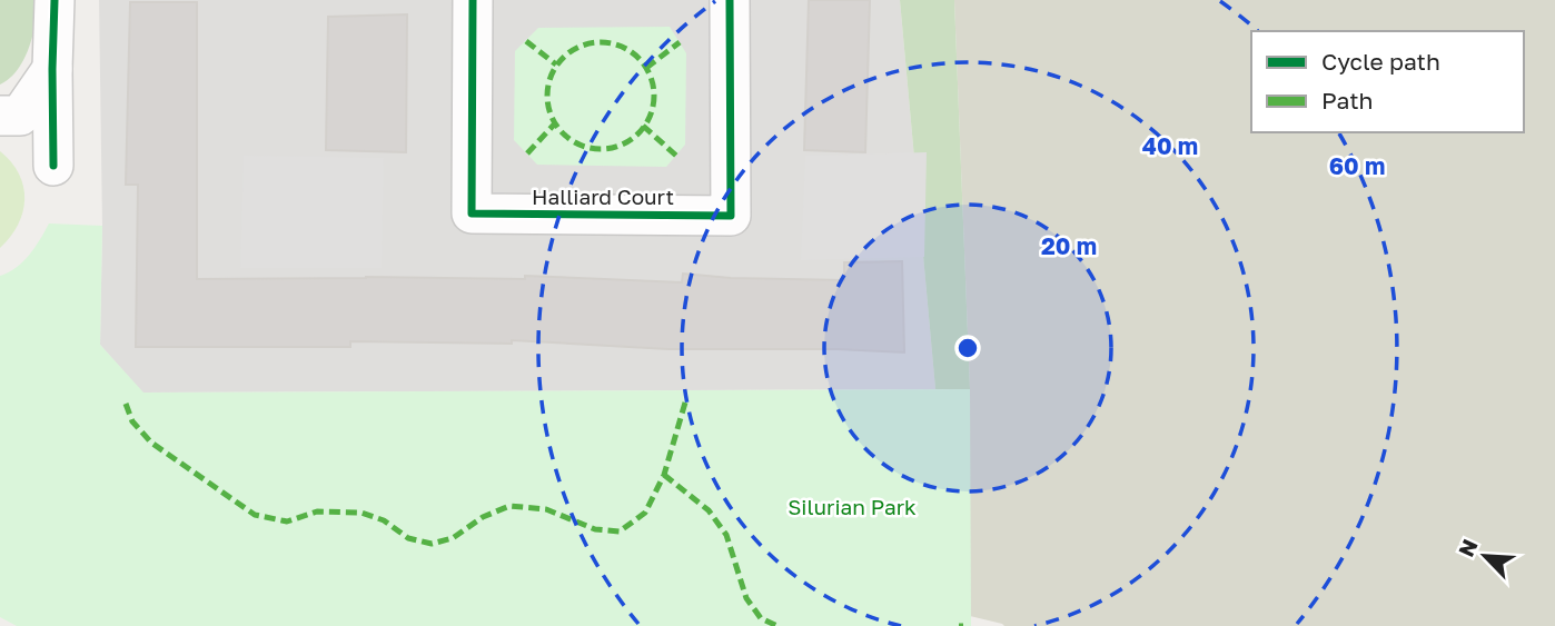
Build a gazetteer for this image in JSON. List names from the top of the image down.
{
  "streets": {
    "street": ["Halliard Court"]
  },
  "parks": ["Silurian Park"],
  "legend": ["Cycle path", "Path"],
  "north": "top left",
  "rings": ["40 m", "60 m", "20 m"]
}
